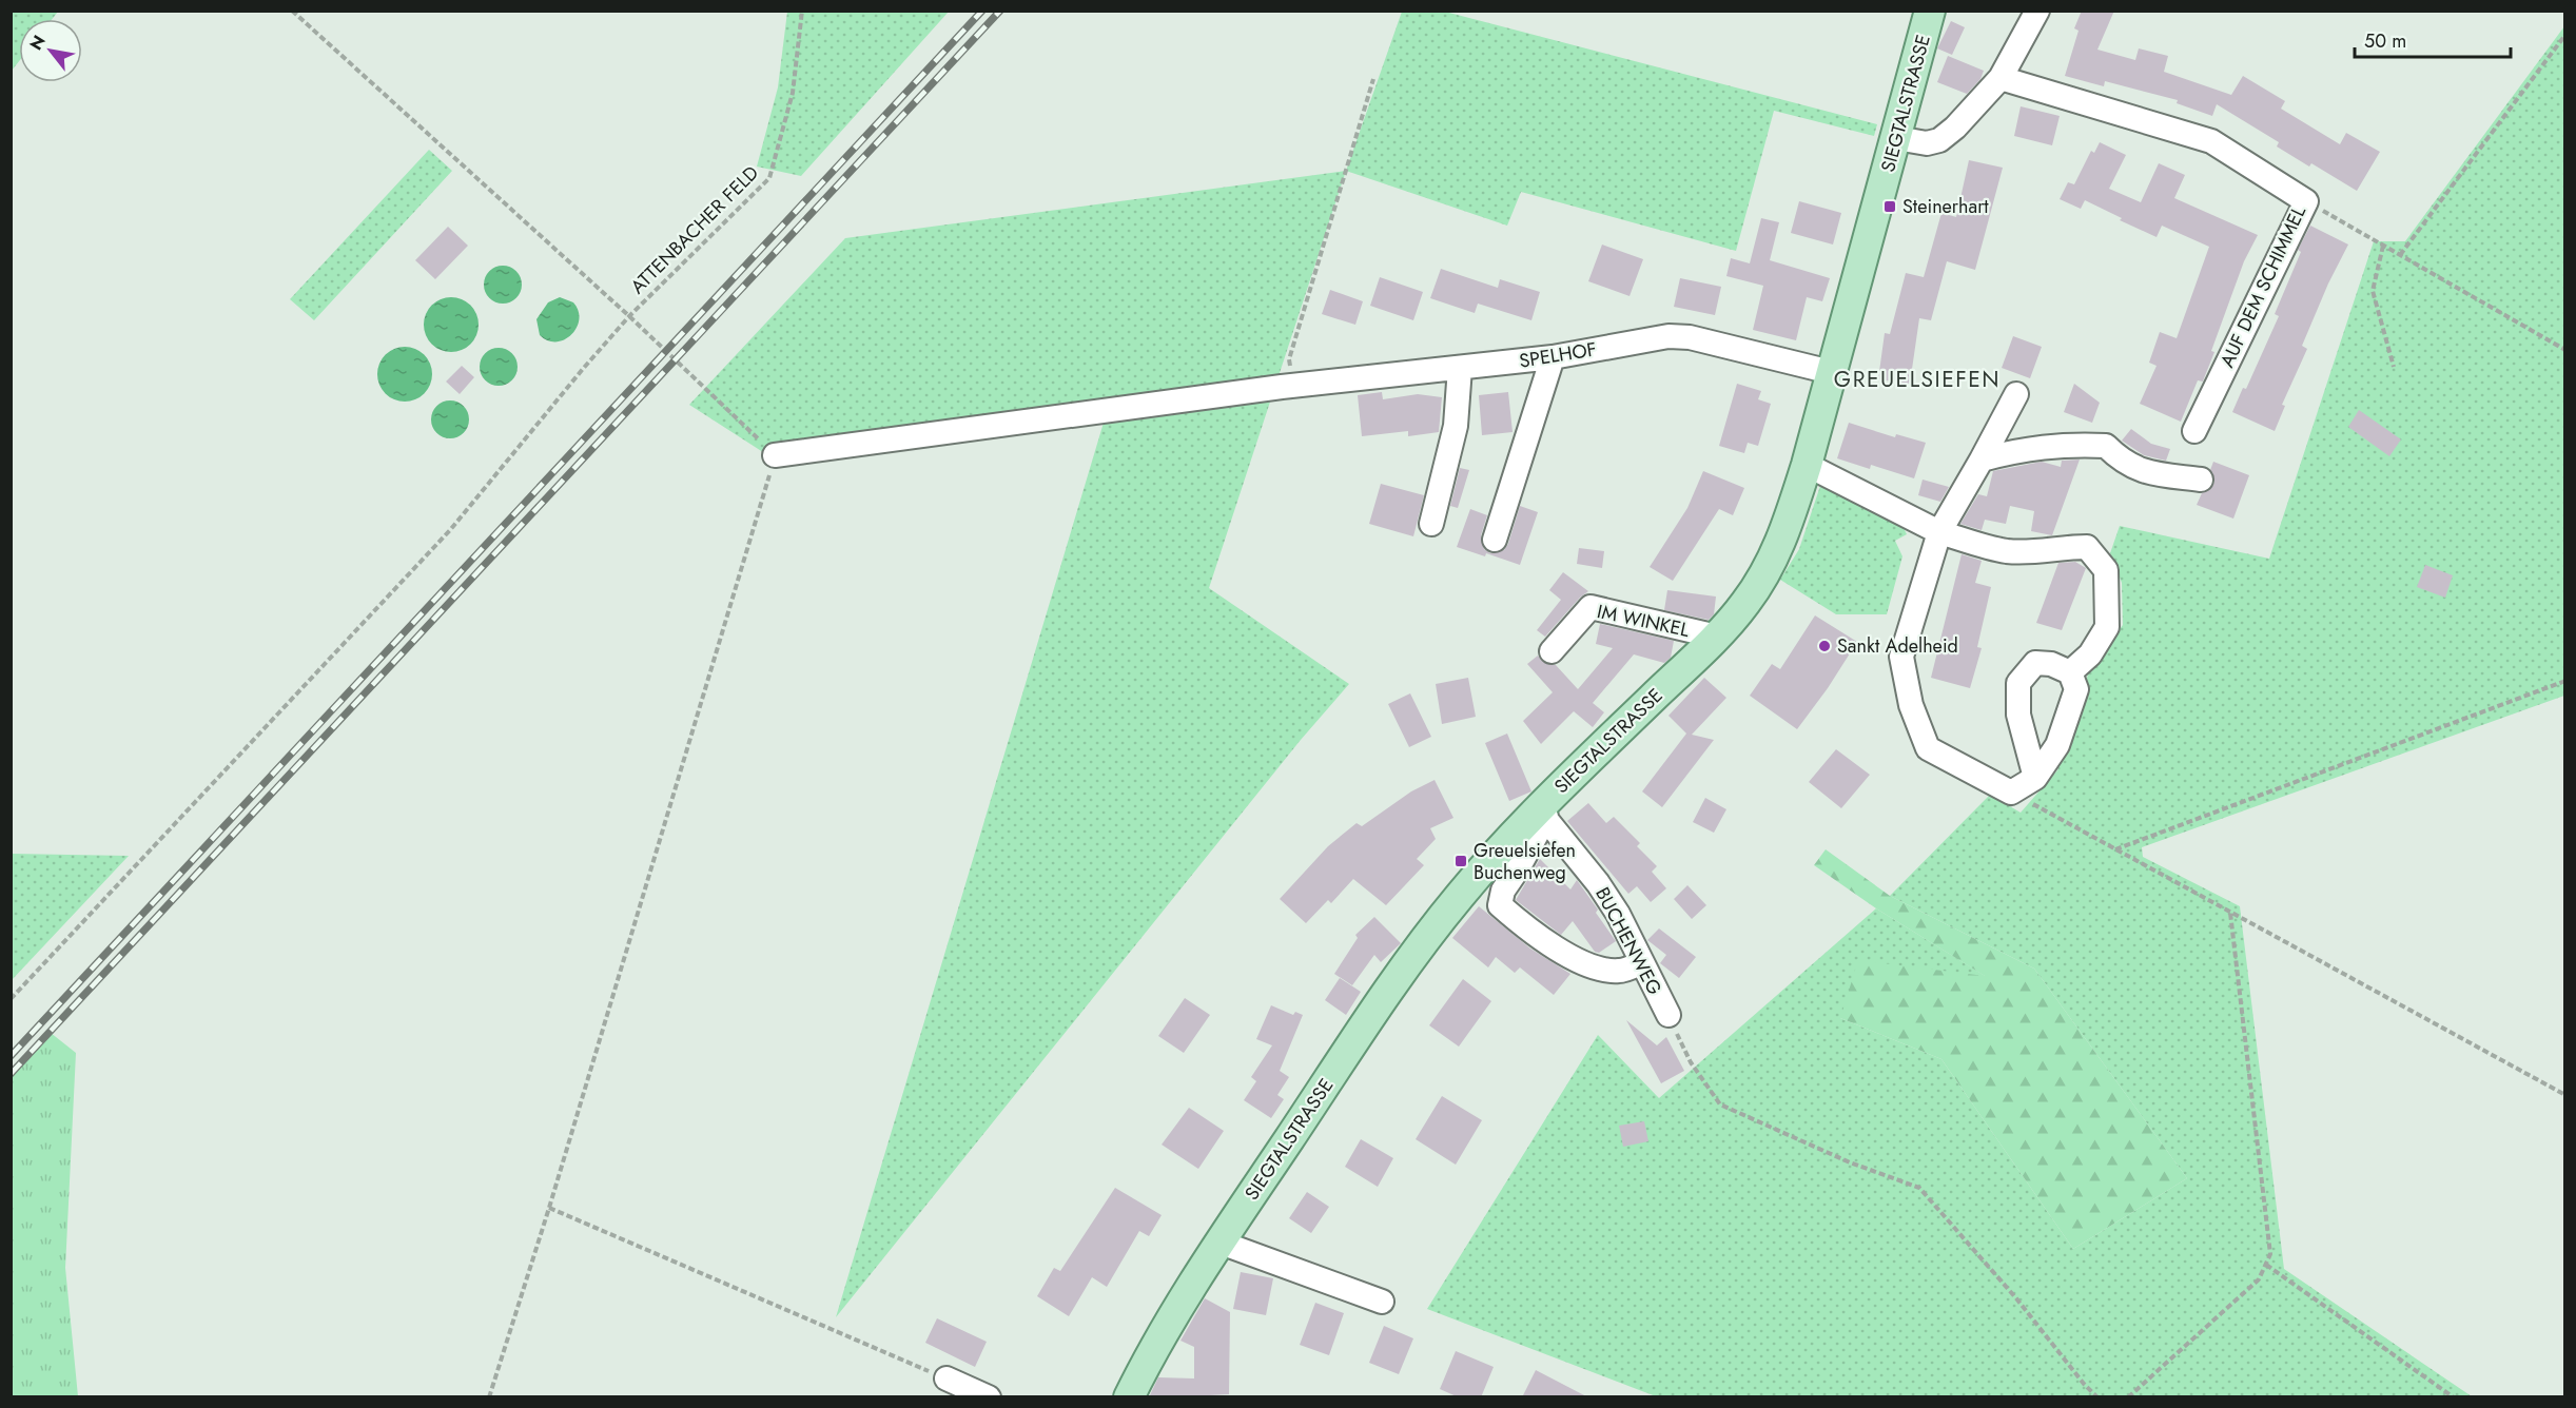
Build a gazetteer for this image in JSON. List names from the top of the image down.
{
  "streets": {
    "main road": ["SIEGTALSTRASSE"],
    "street": [
      "AUF DEM SCHIMMEL",
      "SPELHOF",
      "IM WINKEL",
      "BUCHENWEG"
    ],
    "path": ["ATTENBACHER FELD"]
  },
  "crossings": [
    ["SIEGTALSTRASSE", "SPELHOF"],
    ["SIEGTALSTRASSE", "IM WINKEL"],
    ["SIEGTALSTRASSE", "BUCHENWEG"]
  ],
  "districts": ["GREUELSIEFEN"],
  "places": {
    "transit": ["Steinerhart", "Greuelsiefen Buchenweg"],
    "other": ["Sankt Adelheid"]
  },
  "scale_bar": "50 m",
  "north": "top left"
}
